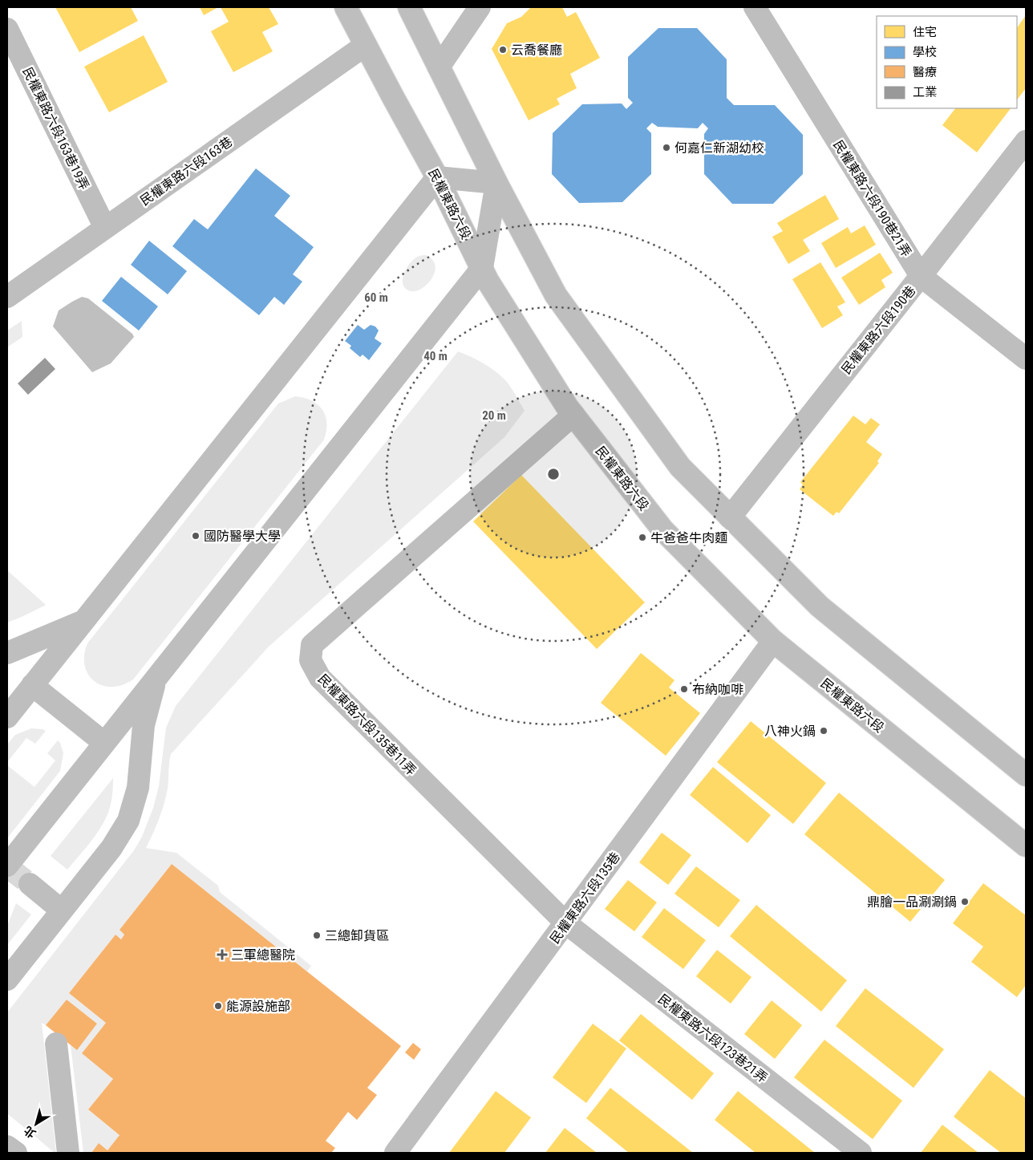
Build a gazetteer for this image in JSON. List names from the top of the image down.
{
  "streets": {
    "main road": [
      "民權東路六段163巷19弄",
      "民權東路六段163巷",
      "民權東路六段190巷21弄",
      "民權東路六段",
      "民權東路六段190巷",
      "民權東路六段135巷11弄",
      "民權東路六段135巷",
      "民權東路六段123巷21弄"
    ]
  },
  "crossings": [
    ["民權東路六段163巷19弄", "民權東路六段163巷"],
    ["民權東路六段163巷", "民權東路六段"],
    ["民權東路六段190巷21弄", "民權東路六段190巷"],
    ["民權東路六段", "民權東路六段135巷11弄"],
    ["民權東路六段", "民權東路六段135巷"],
    ["民權東路六段135巷11弄", "民權東路六段135巷"],
    ["民權東路六段135巷11弄", "民權東路六段123巷21弄"],
    ["民權東路六段135巷", "民權東路六段123巷21弄"]
  ],
  "places": {
    "other": [
      "云喬餐廳",
      "何嘉仁新湖幼校",
      "國防醫學大學",
      "牛爸爸牛肉麵",
      "布納咖啡",
      "八神火鍋",
      "鼎膾一品涮涮鍋",
      "三總卸貨區",
      "能源設施部"
    ],
    "health": ["三軍總醫院"]
  },
  "legend": [
    "住宅",
    "學校",
    "醫療",
    "工業"
  ],
  "north": "bottom left",
  "rings": ["60 m", "40 m", "20 m"]
}
